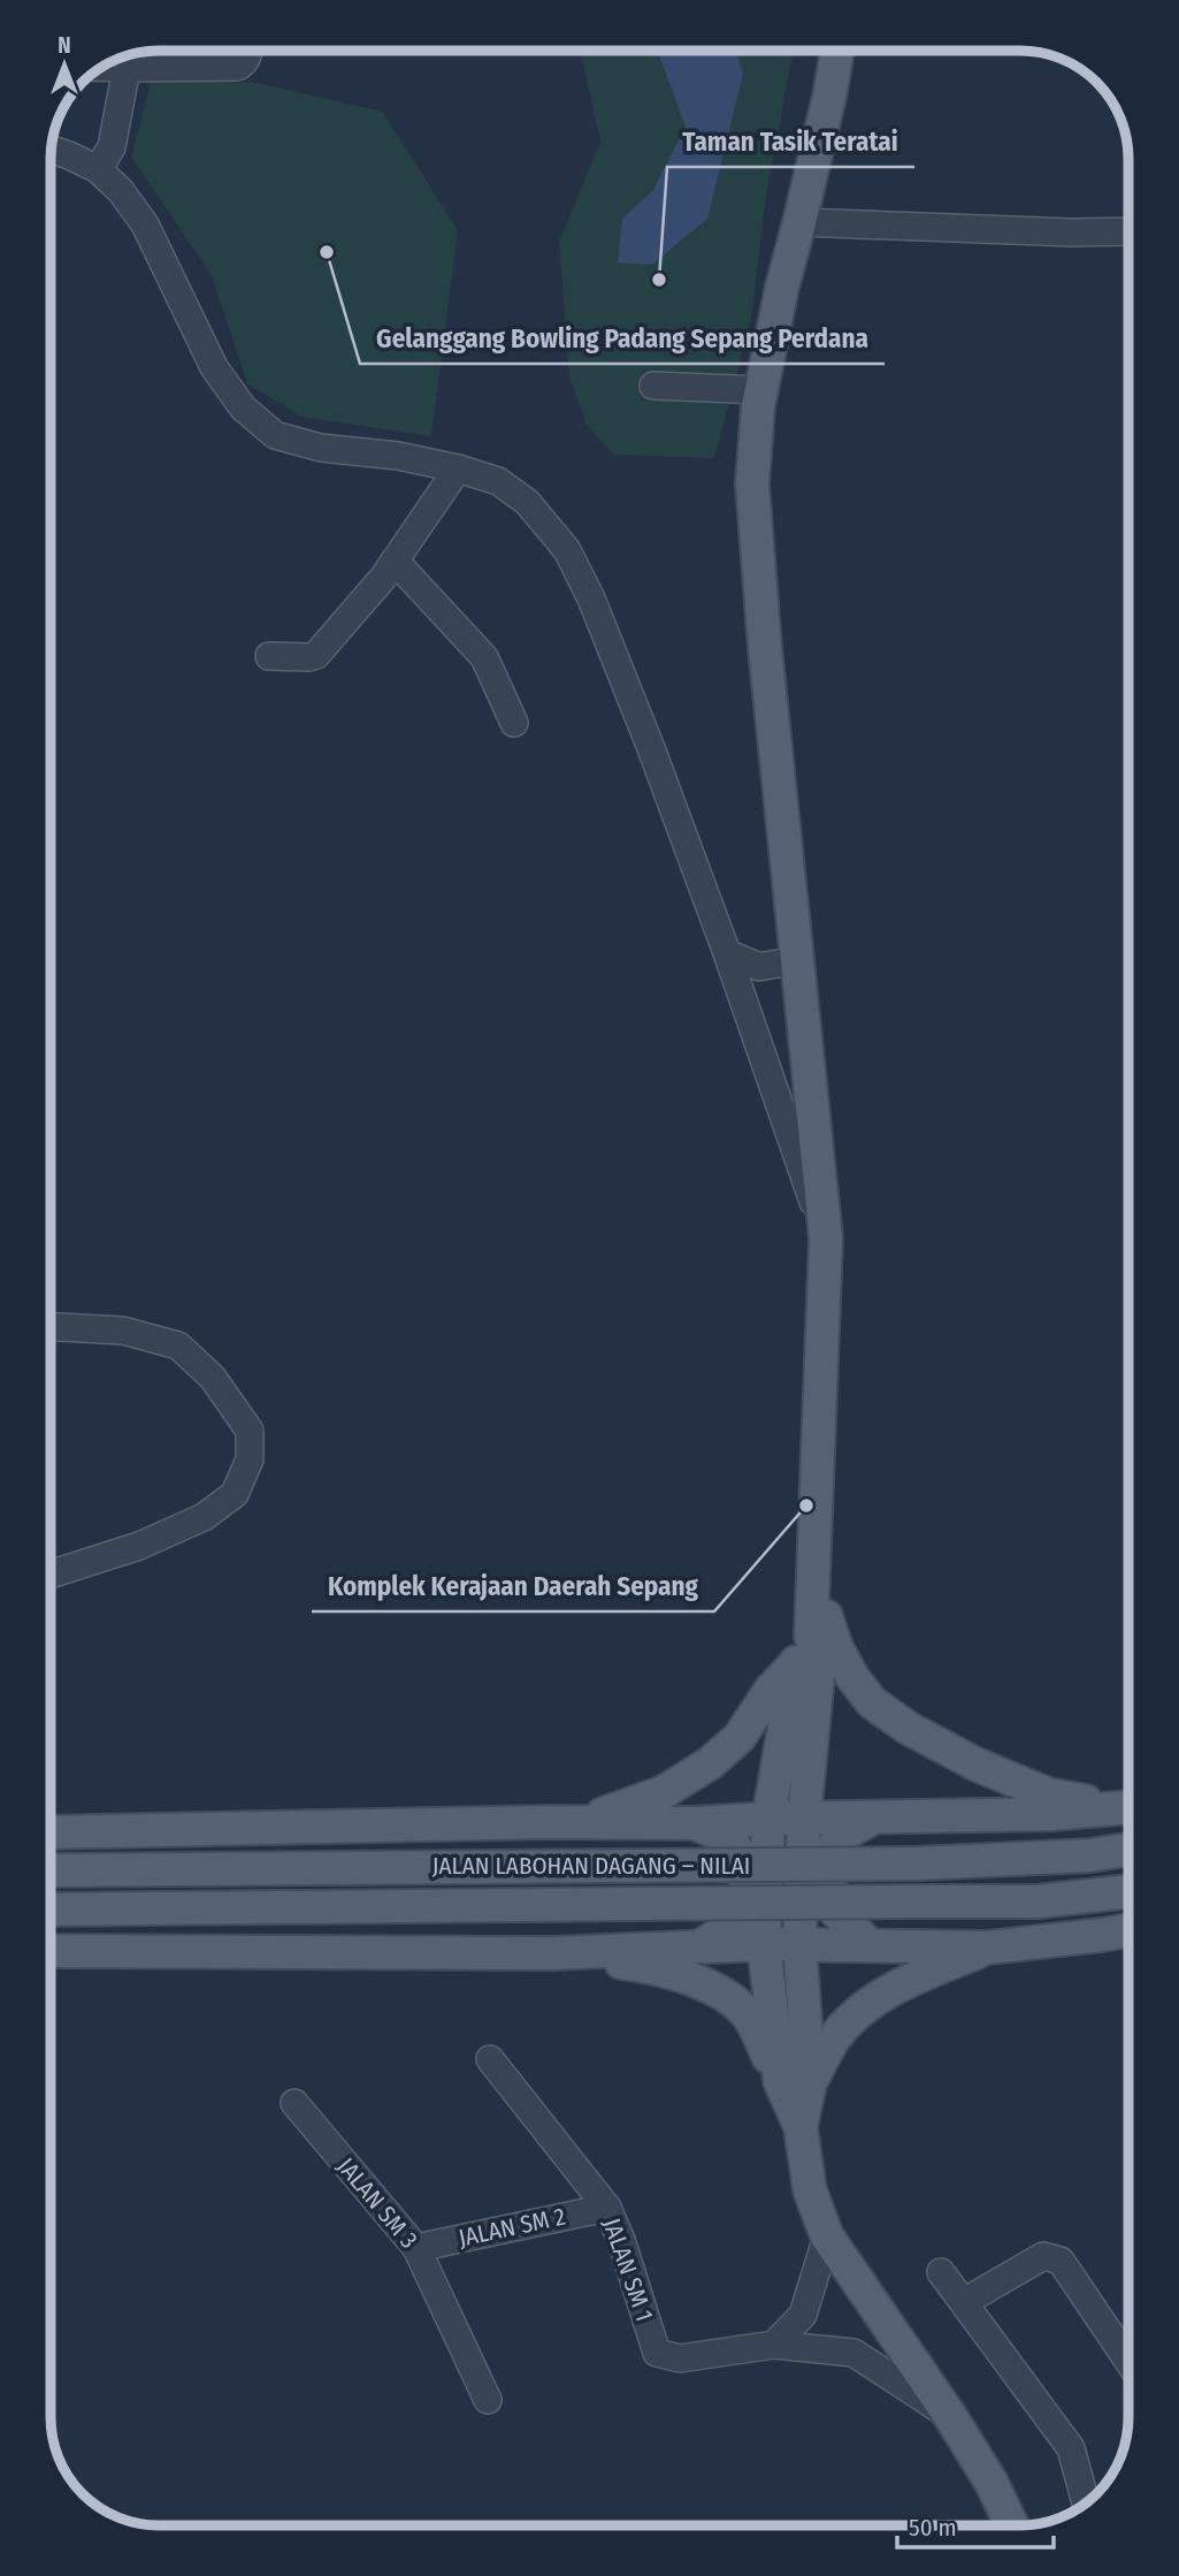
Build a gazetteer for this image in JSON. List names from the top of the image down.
{
  "streets": {
    "main road": ["JALAN LABOHAN DAGANG ‒ NILAI"],
    "street": ["JALAN SM 3", "JALAN SM 2", "JALAN SM 1"]
  },
  "crossings": [
    ["JALAN SM 3", "JALAN SM 2"],
    ["JALAN SM 2", "JALAN SM 1"]
  ],
  "places": ["Gelanggang Bowling Padang Sepang Perdana", "Taman Tasik Teratai", "Komplek Kerajaan Daerah Sepang"],
  "scale_bar": "50 m",
  "north": "top"
}
